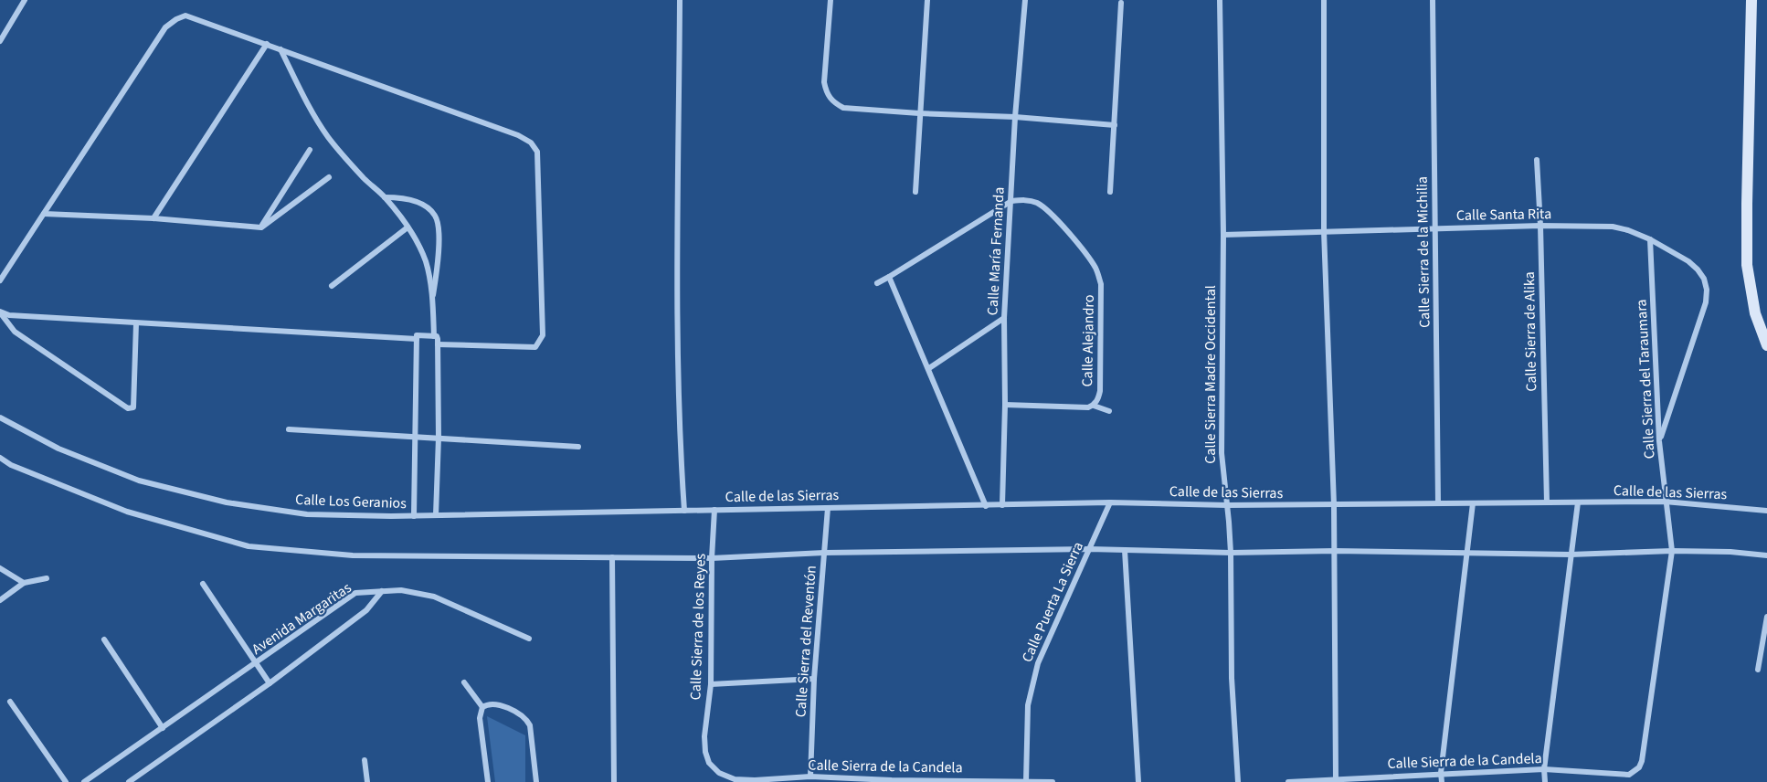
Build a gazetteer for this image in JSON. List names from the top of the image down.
{
  "streets": {
    "street": [
      "Calle Santa Rita",
      "Calle María Fernanda",
      "Calle Sierra de la Michilia",
      "Calle Sierra de Alika",
      "Calle Alejandro",
      "Calle Sierra Madre Occidental",
      "Calle Sierra del Taraumara",
      "Calle de las Sierras",
      "Calle Los Geranios",
      "Calle Puerta La Sierra",
      "Avenida Margaritas",
      "Calle Sierra de los Reyes",
      "Calle Sierra del Reventón",
      "Calle Sierra de la Candela"
    ]
  },
  "crossings": [
    ["Calle Santa Rita", "Calle Sierra de la Michilia"],
    ["Calle Santa Rita", "Calle Sierra de Alika"],
    ["Calle Santa Rita", "Calle Sierra Madre Occidental"],
    ["Calle Santa Rita", "Calle Sierra del Taraumara"],
    ["Calle María Fernanda", "Calle Alejandro"],
    ["Calle María Fernanda", "Calle de las Sierras"],
    ["Calle Sierra de la Michilia", "Calle de las Sierras"],
    ["Calle Sierra de Alika", "Calle de las Sierras"],
    ["Calle Sierra Madre Occidental", "Calle de las Sierras"],
    ["Calle Sierra del Taraumara", "Calle de las Sierras"],
    ["Calle Sierra del Taraumara", "Calle Sierra de la Candela"],
    ["Calle de las Sierras", "Calle Los Geranios"],
    ["Calle de las Sierras", "Calle Puerta La Sierra"],
    ["Calle de las Sierras", "Calle Sierra de los Reyes"],
    ["Calle de las Sierras", "Calle Sierra del Reventón"],
    ["Calle Puerta La Sierra", "Calle Sierra de la Candela"],
    ["Calle Sierra de los Reyes", "Calle Sierra de la Candela"],
    ["Calle Sierra del Reventón", "Calle Sierra de la Candela"]
  ]
}
